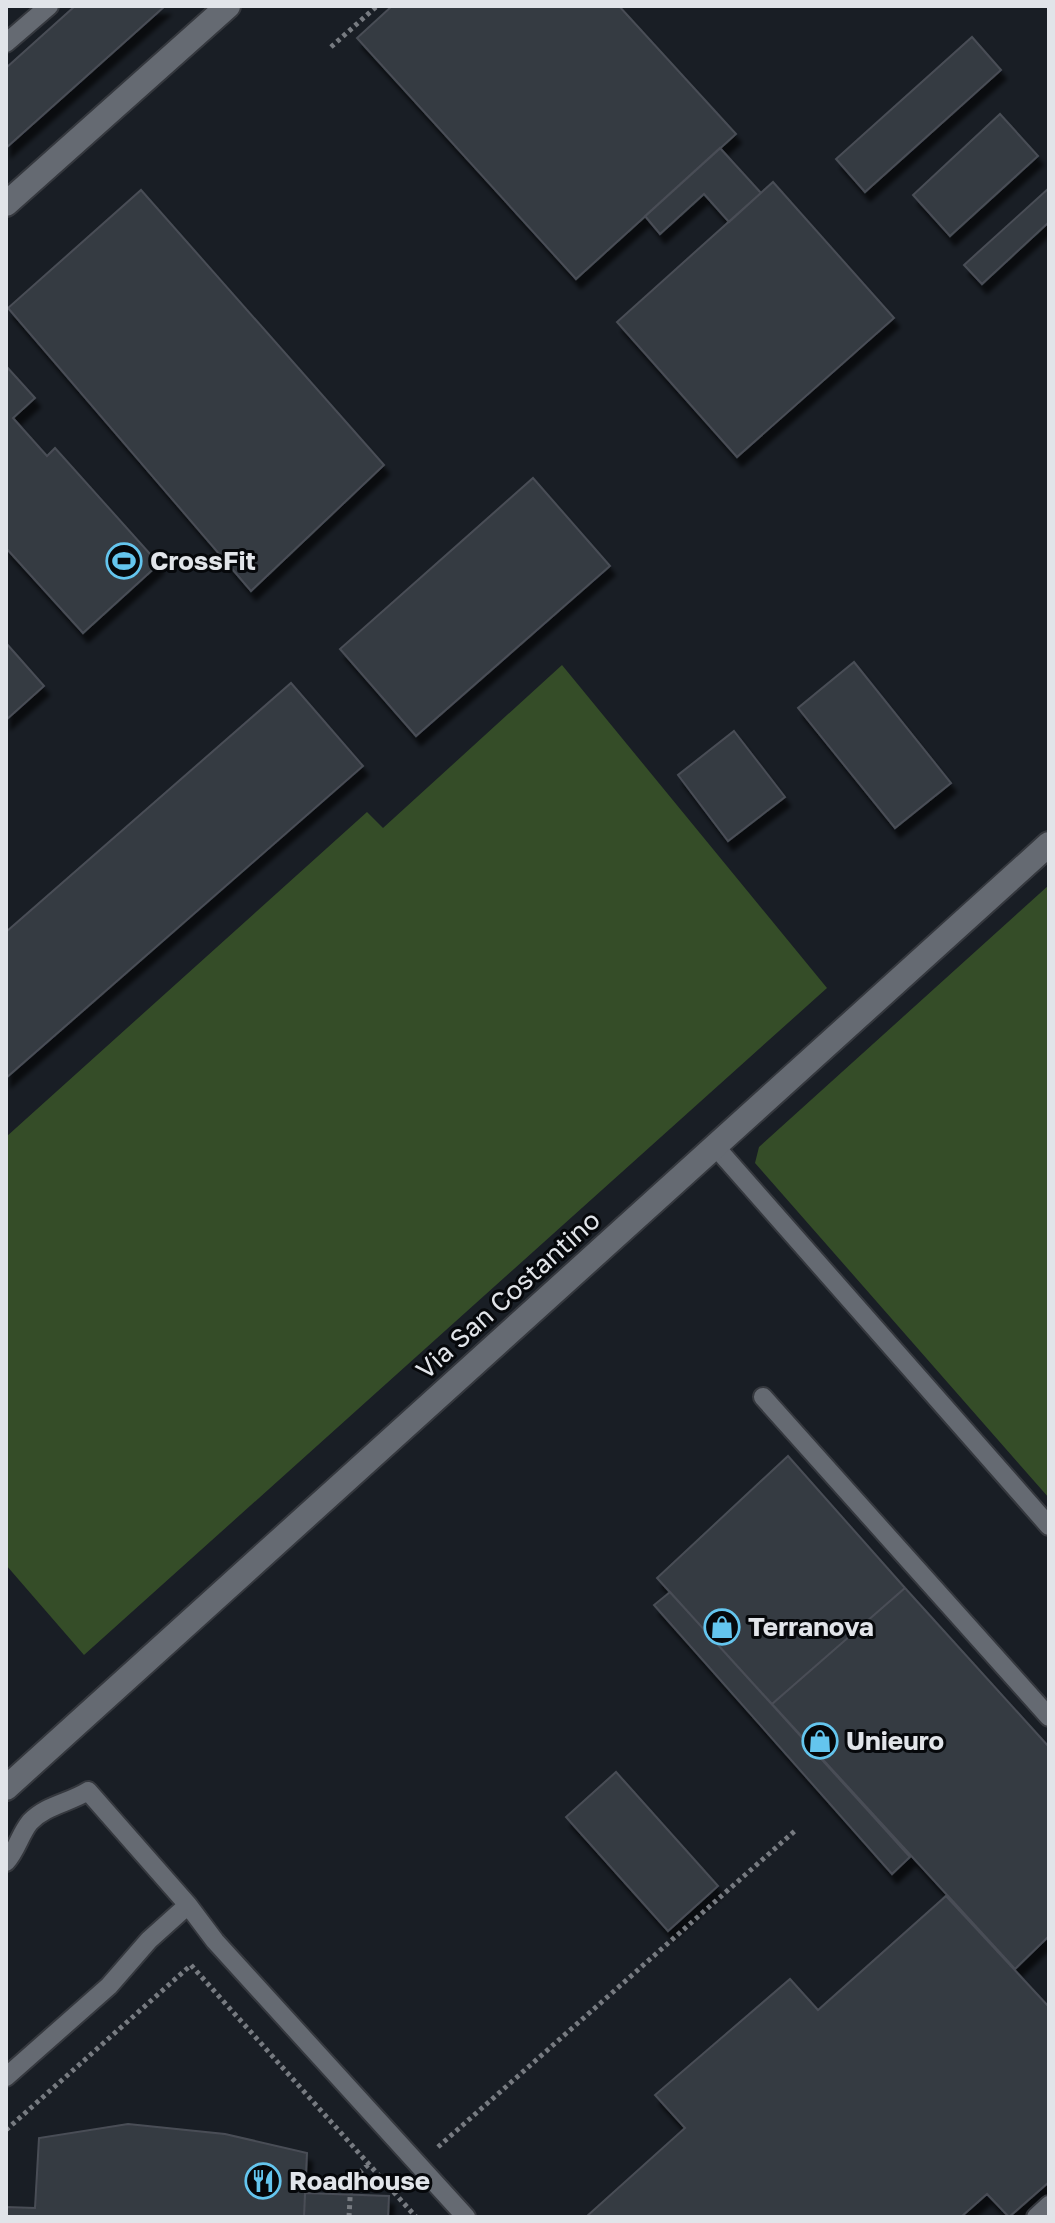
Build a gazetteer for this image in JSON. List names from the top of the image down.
{
  "streets": {
    "street": ["Via San Costantino"]
  },
  "places": {
    "sports": ["CrossFit"],
    "shop": ["Terranova", "Unieuro"],
    "restaurant": ["Roadhouse"]
  }
}
